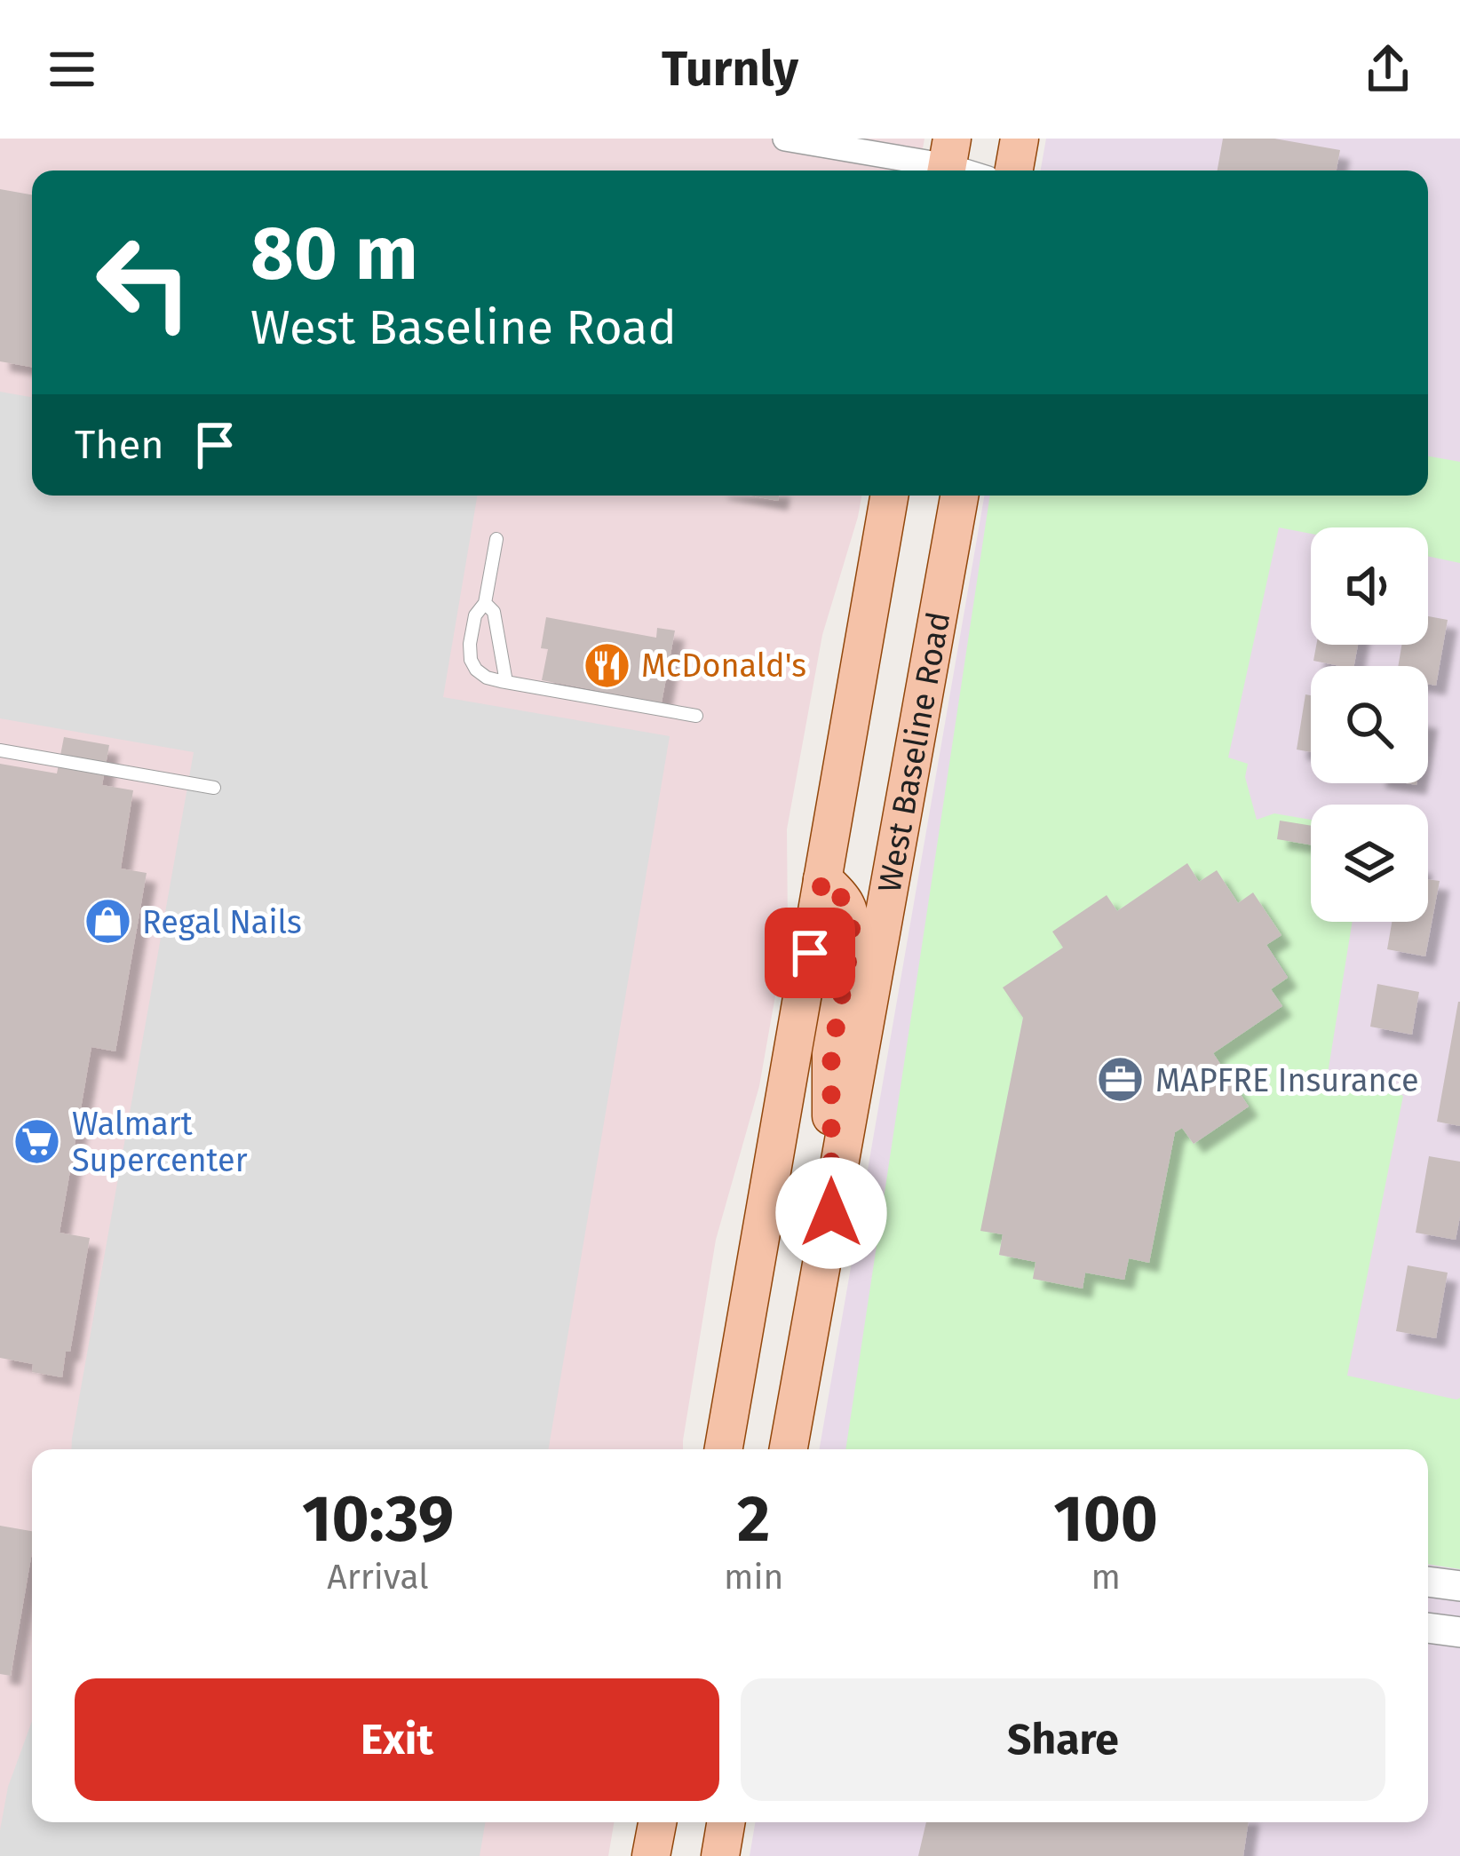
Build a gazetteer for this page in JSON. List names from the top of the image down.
{
  "streets": {
    "main road": ["West Baseline Road"]
  },
  "places": {
    "restaurant": ["McDonald's"],
    "shop": ["Regal Nails"],
    "office": ["MAPFRE Insurance"],
    "supermarket": ["Walmart Supercenter"]
  },
  "page": {
    "header": "Turnly",
    "turn": ["80 m", "West Baseline Road"],
    "then": "Then",
    "eta": [
      "10:39",
      "Arrival",
      "2",
      "min",
      "100",
      "m"
    ],
    "buttons": ["Exit", "Share"]
  }
}
